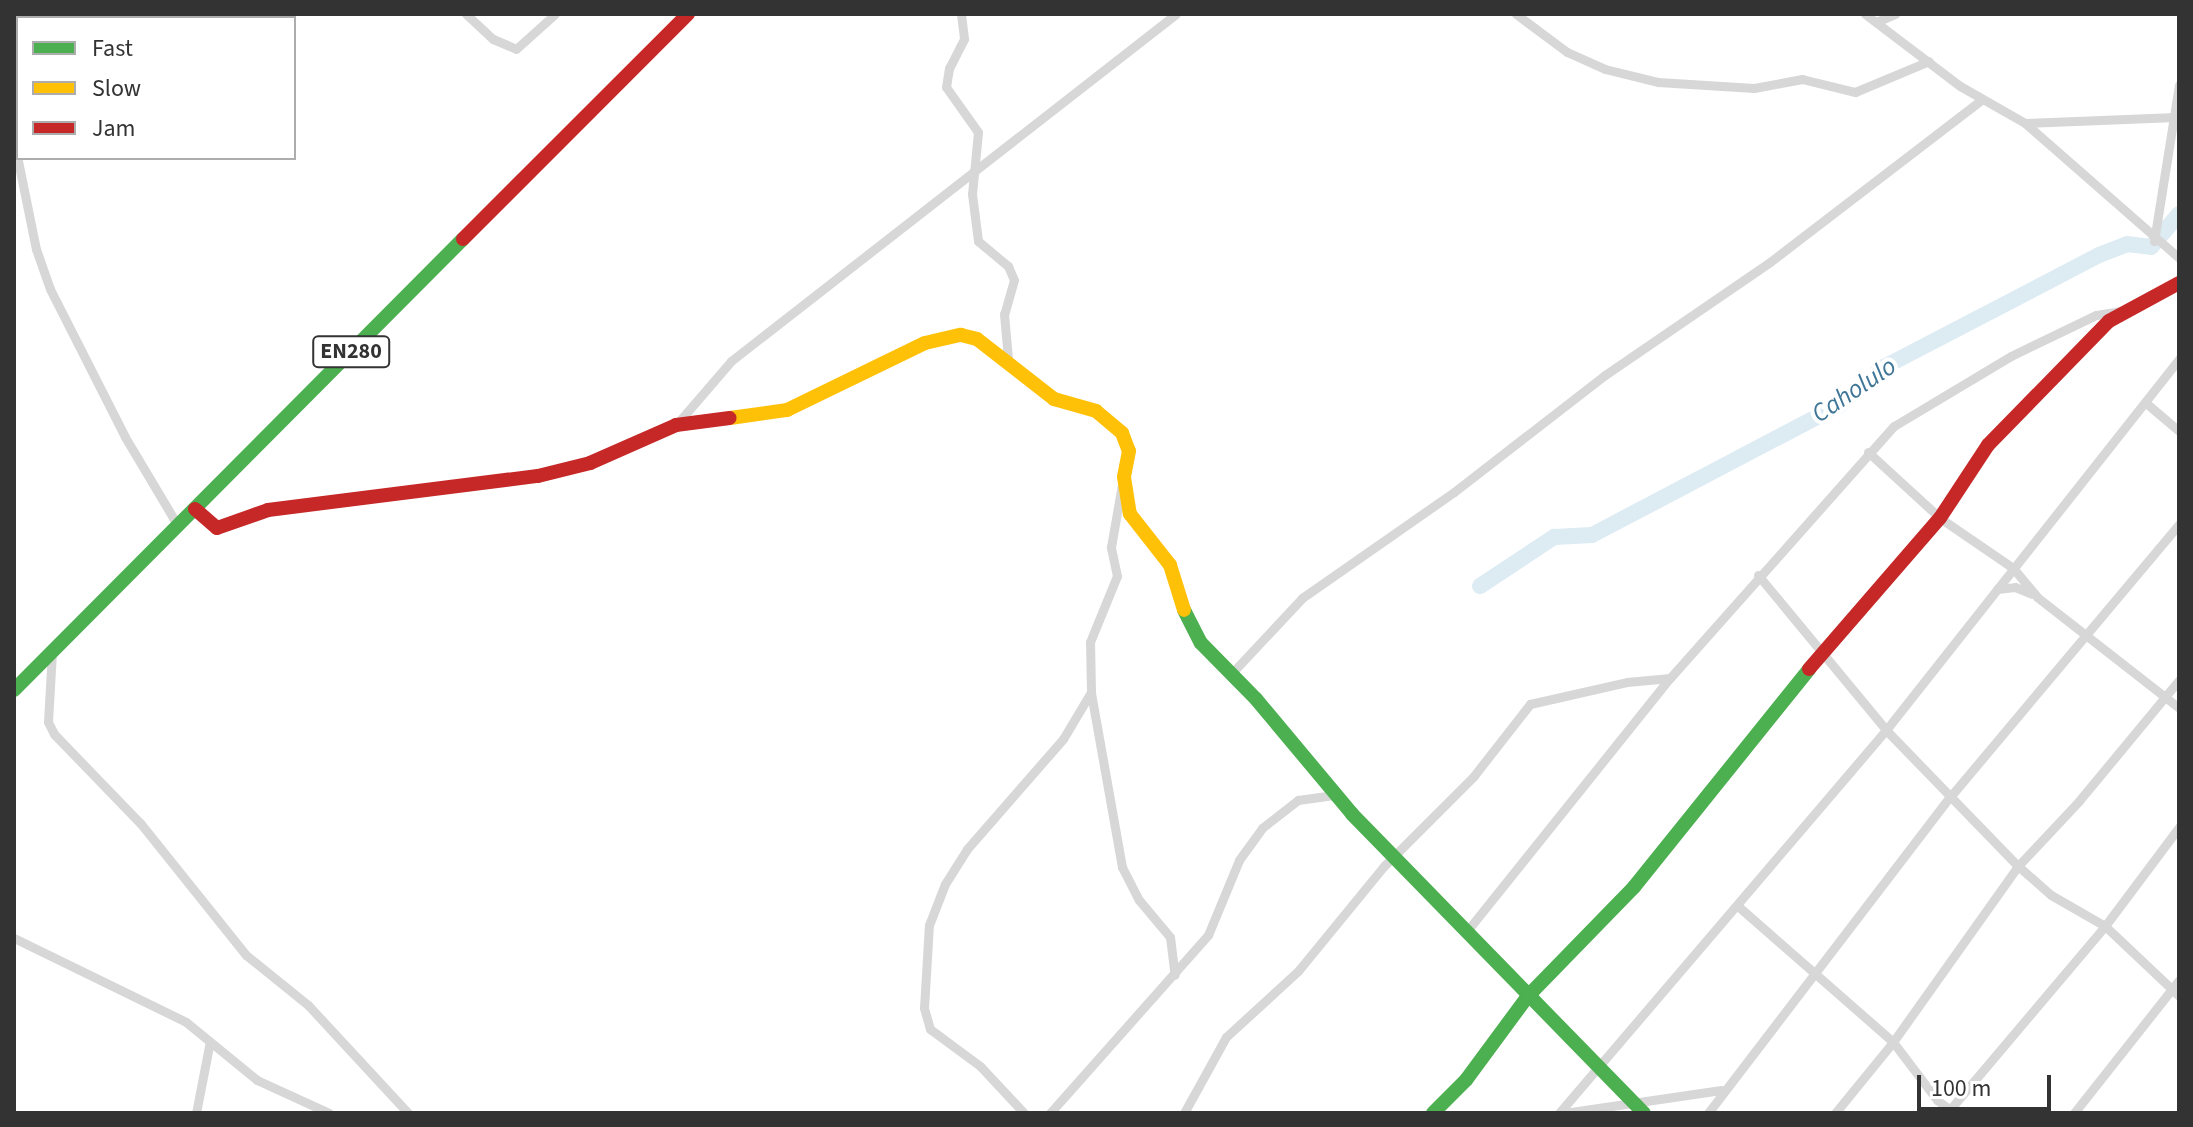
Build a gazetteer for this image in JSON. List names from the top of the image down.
{
  "streets": {
    "street": ["EN280"]
  },
  "water": ["Caholulo"],
  "legend": ["Fast", "Slow", "Jam"],
  "scale_bar": "100 m"
}
